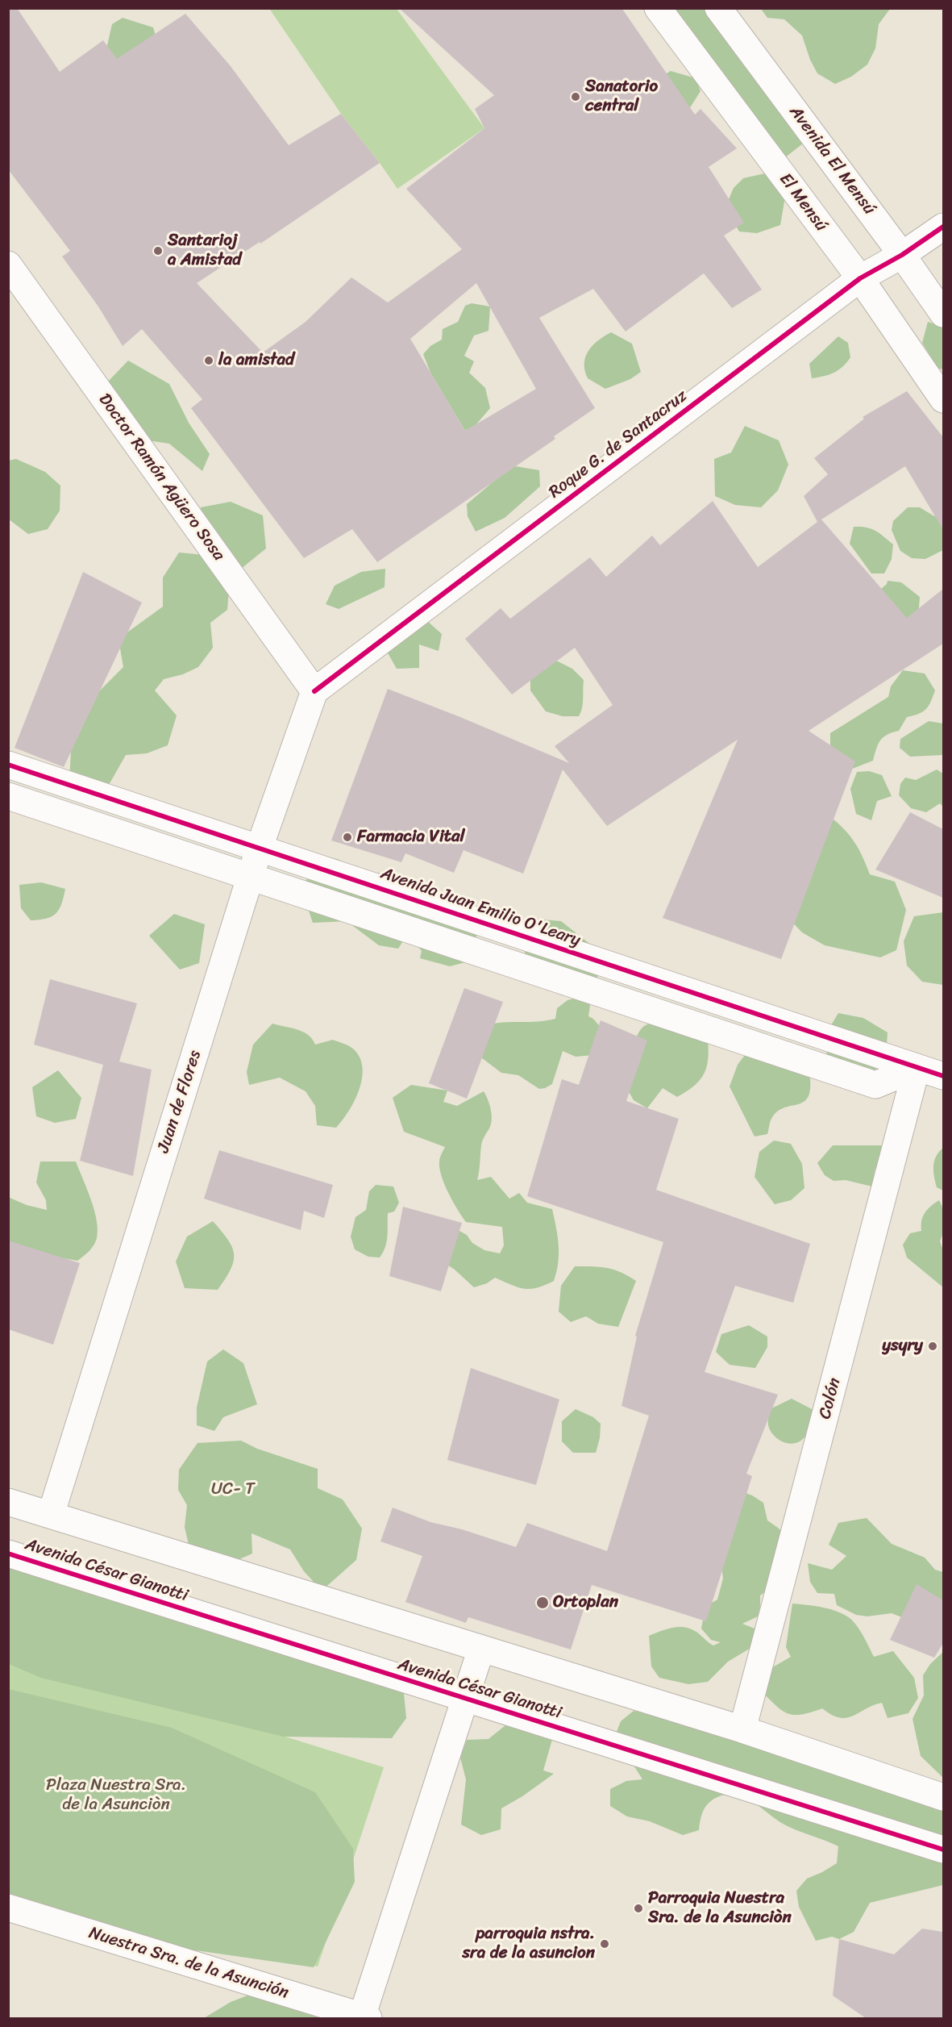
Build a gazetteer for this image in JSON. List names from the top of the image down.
{
  "streets": {
    "street": [
      "Avenida El Mensú",
      "El Mensú",
      "Roque G. de Santacruz",
      "Doctor Ramón Agüero Sosa",
      "Avenida Juan Emilio O'Leary",
      "Juan de Flores",
      "Colón",
      "Avenida César Gianotti",
      "Nuestra Sra. de la Asunción"
    ]
  },
  "crossings": [
    ["Avenida El Mensú", "Roque G. de Santacruz"],
    ["El Mensú", "Roque G. de Santacruz"],
    ["Roque G. de Santacruz", "Doctor Ramón Agüero Sosa"],
    ["Roque G. de Santacruz", "Juan de Flores"],
    ["Doctor Ramón Agüero Sosa", "Juan de Flores"],
    ["Avenida Juan Emilio O'Leary", "Juan de Flores"],
    ["Avenida Juan Emilio O'Leary", "Colón"],
    ["Juan de Flores", "Avenida César Gianotti"],
    ["Colón", "Avenida César Gianotti"]
  ],
  "parks": ["UC- T", "Plaza Nuestra Sra. de la Asunciòn"],
  "places": [
    "Sanatorio central",
    "Santarioj a Amistad",
    "la amistad",
    "Farmacia Vital",
    "ysyry",
    "Ortoplan",
    "Parroquia Nuestra Sra. de la Asunciòn",
    "parroquia nstra. sra de la asuncion"
  ]
}
